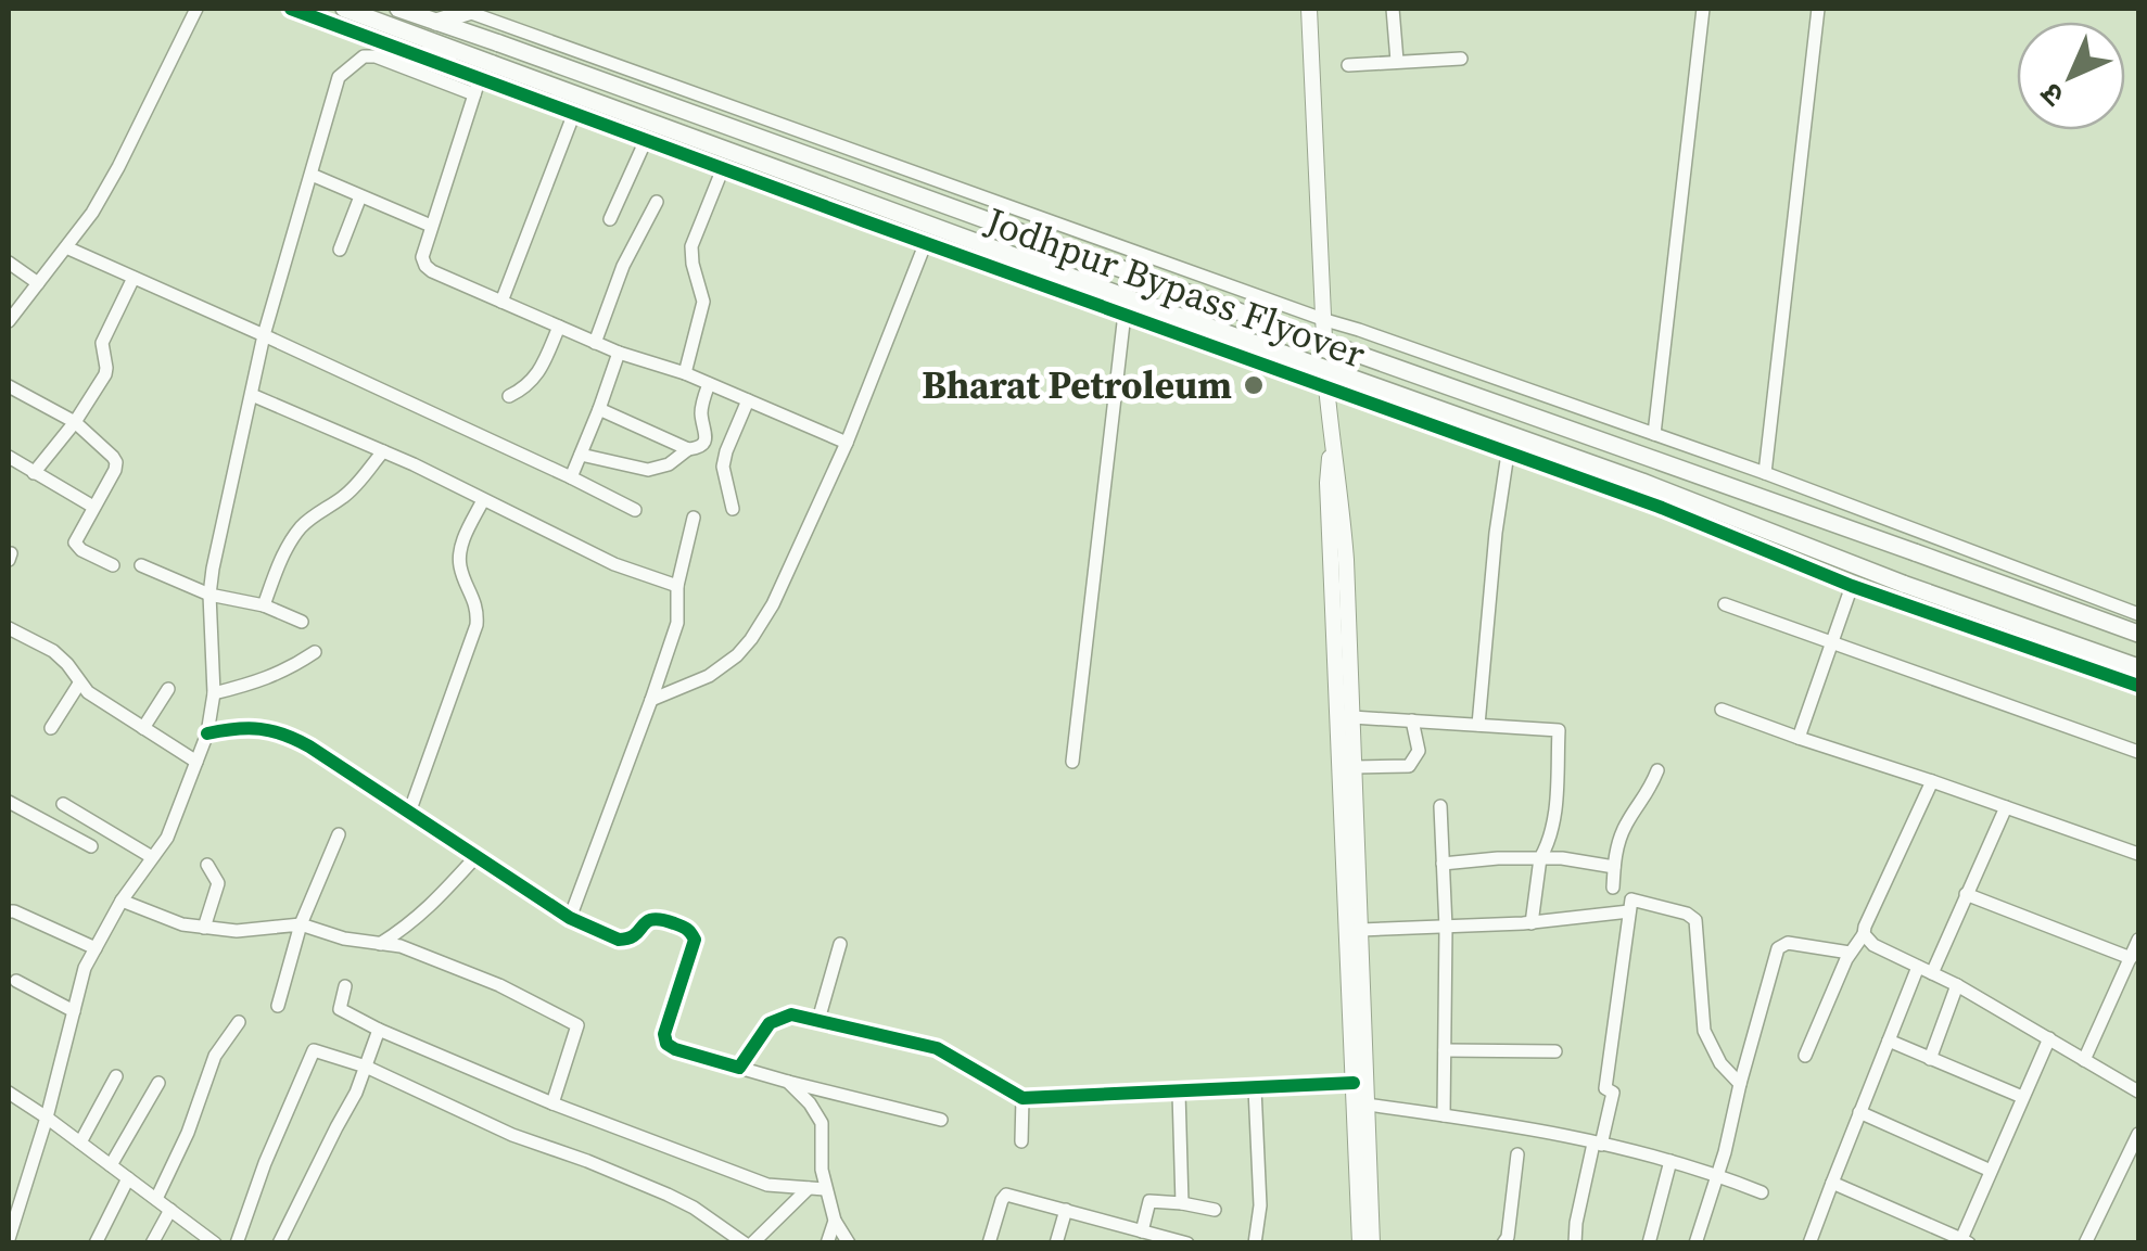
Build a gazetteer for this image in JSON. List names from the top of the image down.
{
  "streets": {
    "highway": ["Jodhpur Bypass Flyover"]
  },
  "places": ["Bharat Petroleum"],
  "north": "bottom left"
}
